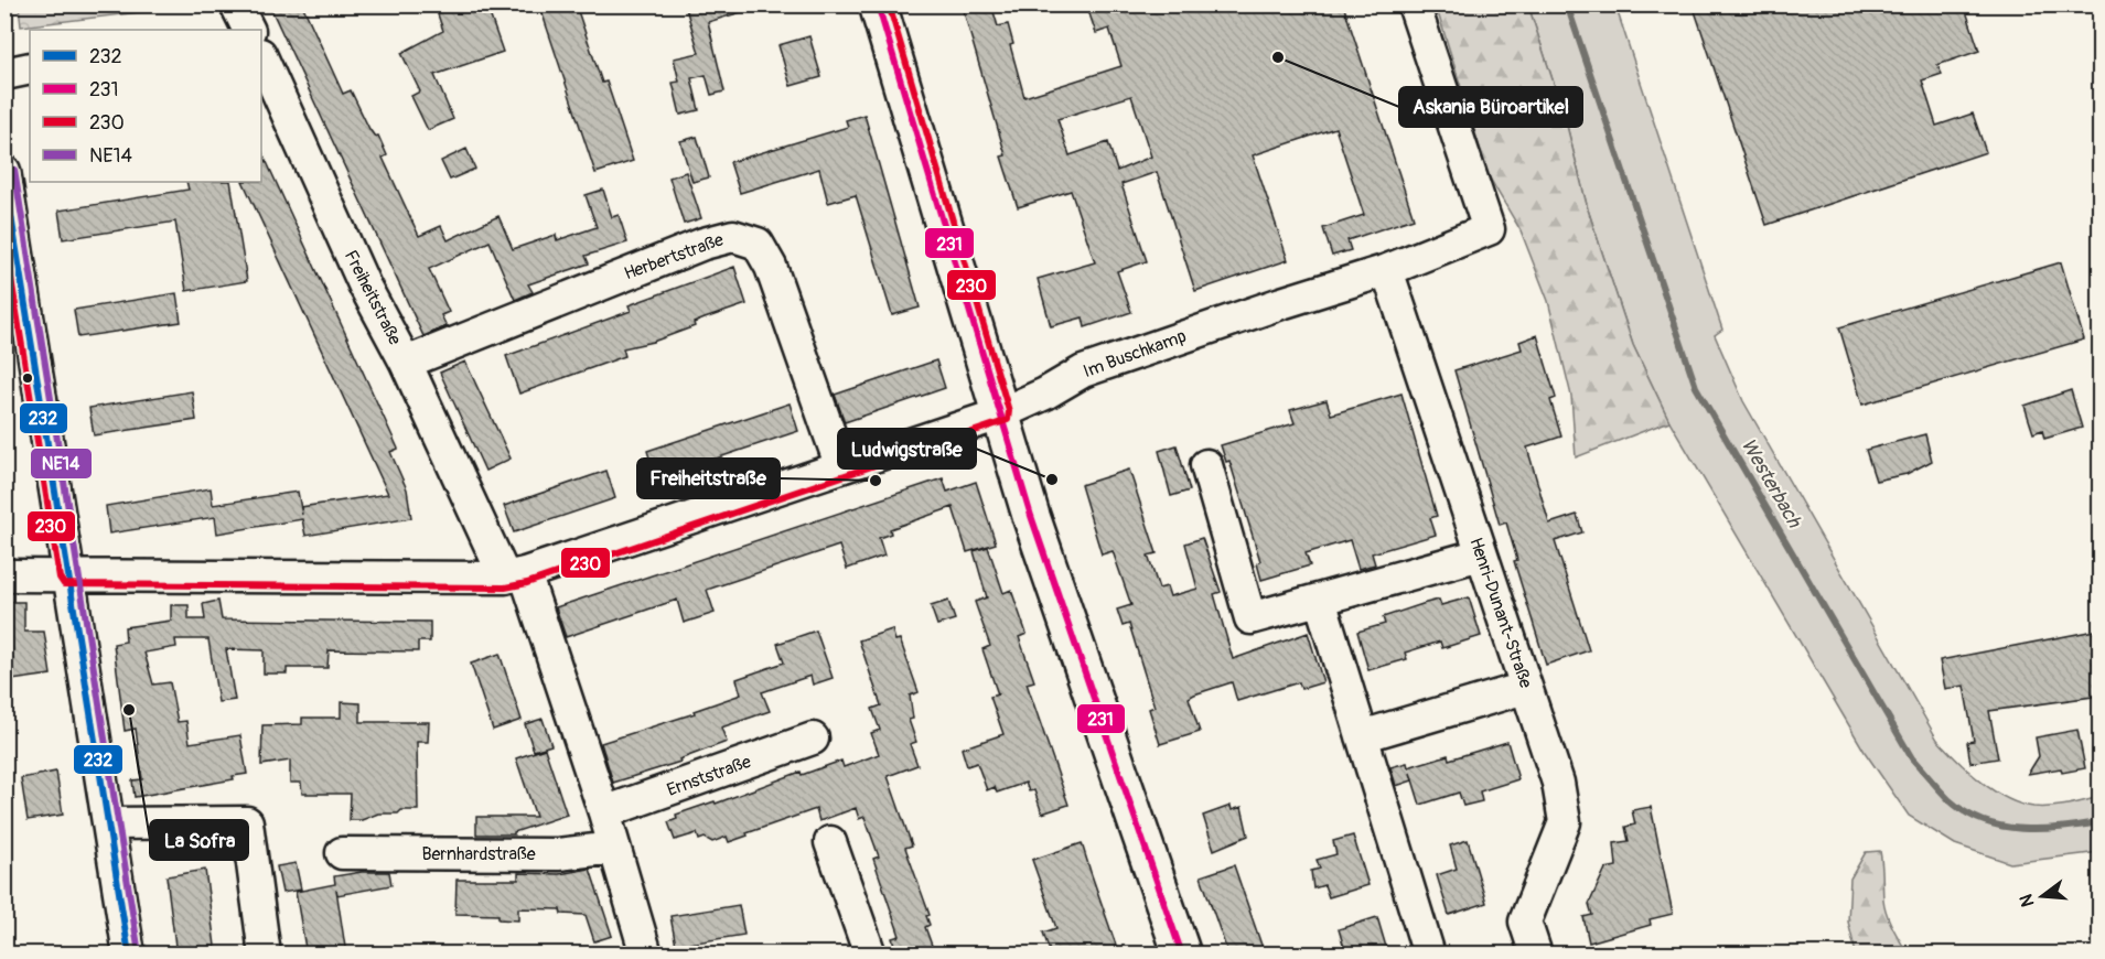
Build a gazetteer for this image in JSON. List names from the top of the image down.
{
  "streets": {
    "street": [
      "Herbertstraße",
      "Freiheitstraße",
      "Im Buschkamp",
      "Henri-Dunant-Straße",
      "Ernststraße",
      "Bernhardstraße"
    ]
  },
  "crossings": [
    ["Herbertstraße", "Freiheitstraße"],
    ["Herbertstraße", "Im Buschkamp"],
    ["Freiheitstraße", "Im Buschkamp"],
    ["Freiheitstraße", "Ernststraße"],
    ["Freiheitstraße", "Bernhardstraße"],
    ["Im Buschkamp", "Henri-Dunant-Straße"]
  ],
  "water": ["Westerbach"],
  "places": [
    "Askania Büroartikel",
    "Ludwigstraße",
    "Freiheitstraße",
    "La Sofra"
  ],
  "lines": [
    "transit line 231",
    "transit line 230",
    "transit line NE14",
    "transit line 232"
  ],
  "legend": [
    "232",
    "231",
    "230",
    "NE14"
  ],
  "north": "left"
}
